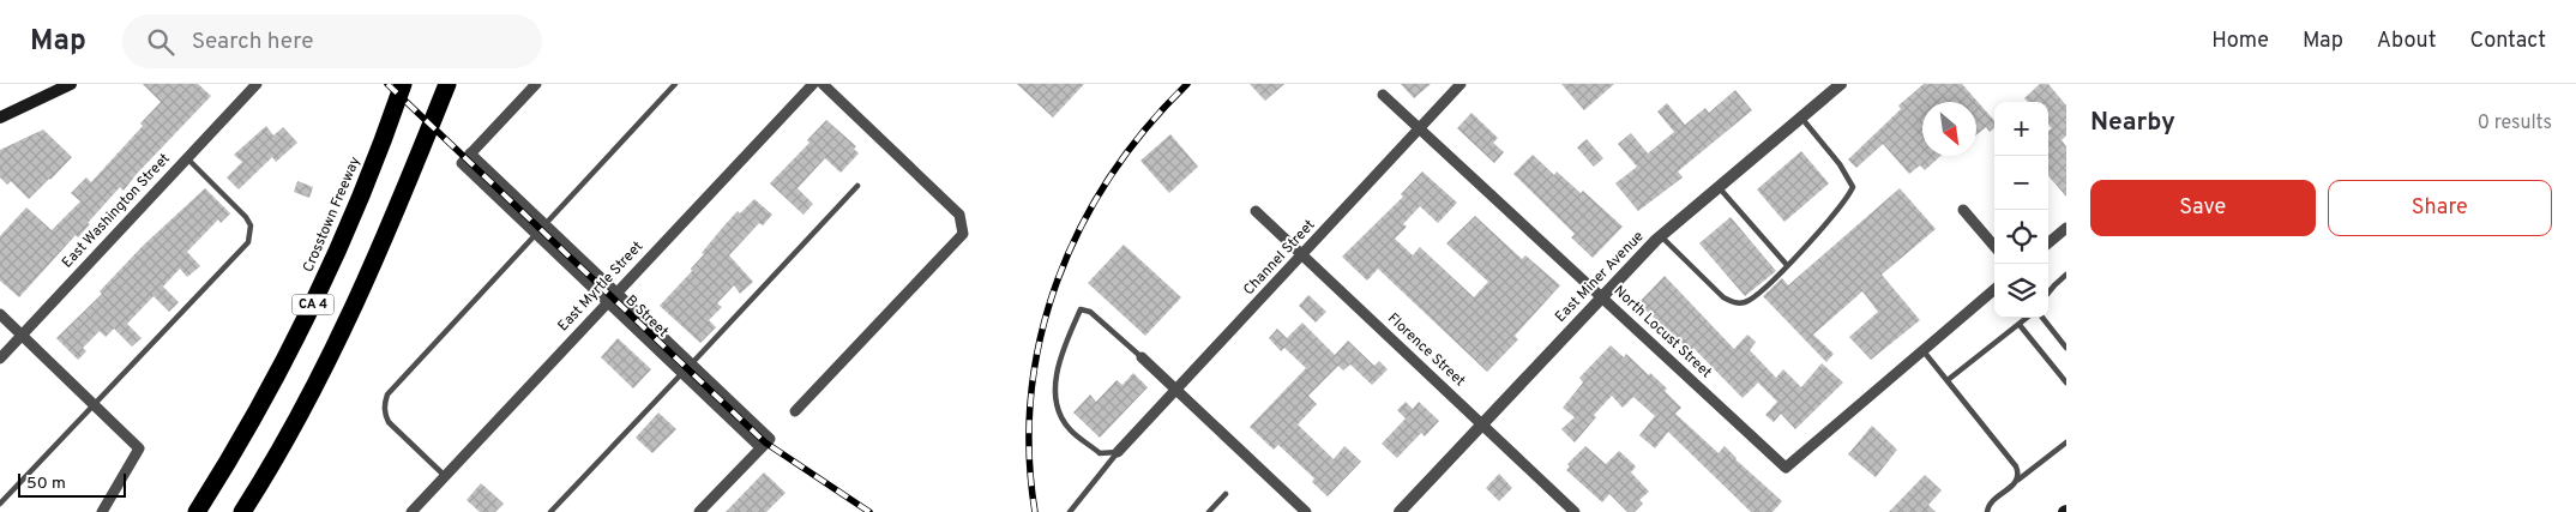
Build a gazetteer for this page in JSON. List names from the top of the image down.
{
  "streets": {
    "highway": ["Crosstown Freeway", "CA 4"],
    "street": [
      "East Washington Street",
      "Channel Street",
      "East Miner Avenue",
      "East Myrtle Street",
      "B Street",
      "North Locust Street",
      "Florence Street"
    ]
  },
  "crossings": [
    ["Channel Street", "North Locust Street"],
    ["Channel Street", "Florence Street"],
    ["East Miner Avenue", "North Locust Street"],
    ["East Miner Avenue", "Florence Street"],
    ["East Myrtle Street", "B Street"]
  ],
  "scale_bar": "50 m",
  "north": "bottom right",
  "page": {
    "header": "Map",
    "search": "Search here",
    "nav": [
      "Home",
      "Map",
      "About",
      "Contact"
    ],
    "heading": ["Nearby", "0 results"],
    "map_buttons": ["+", "−"],
    "buttons": ["Save", "Share"],
    "scale": "50 m"
  }
}
